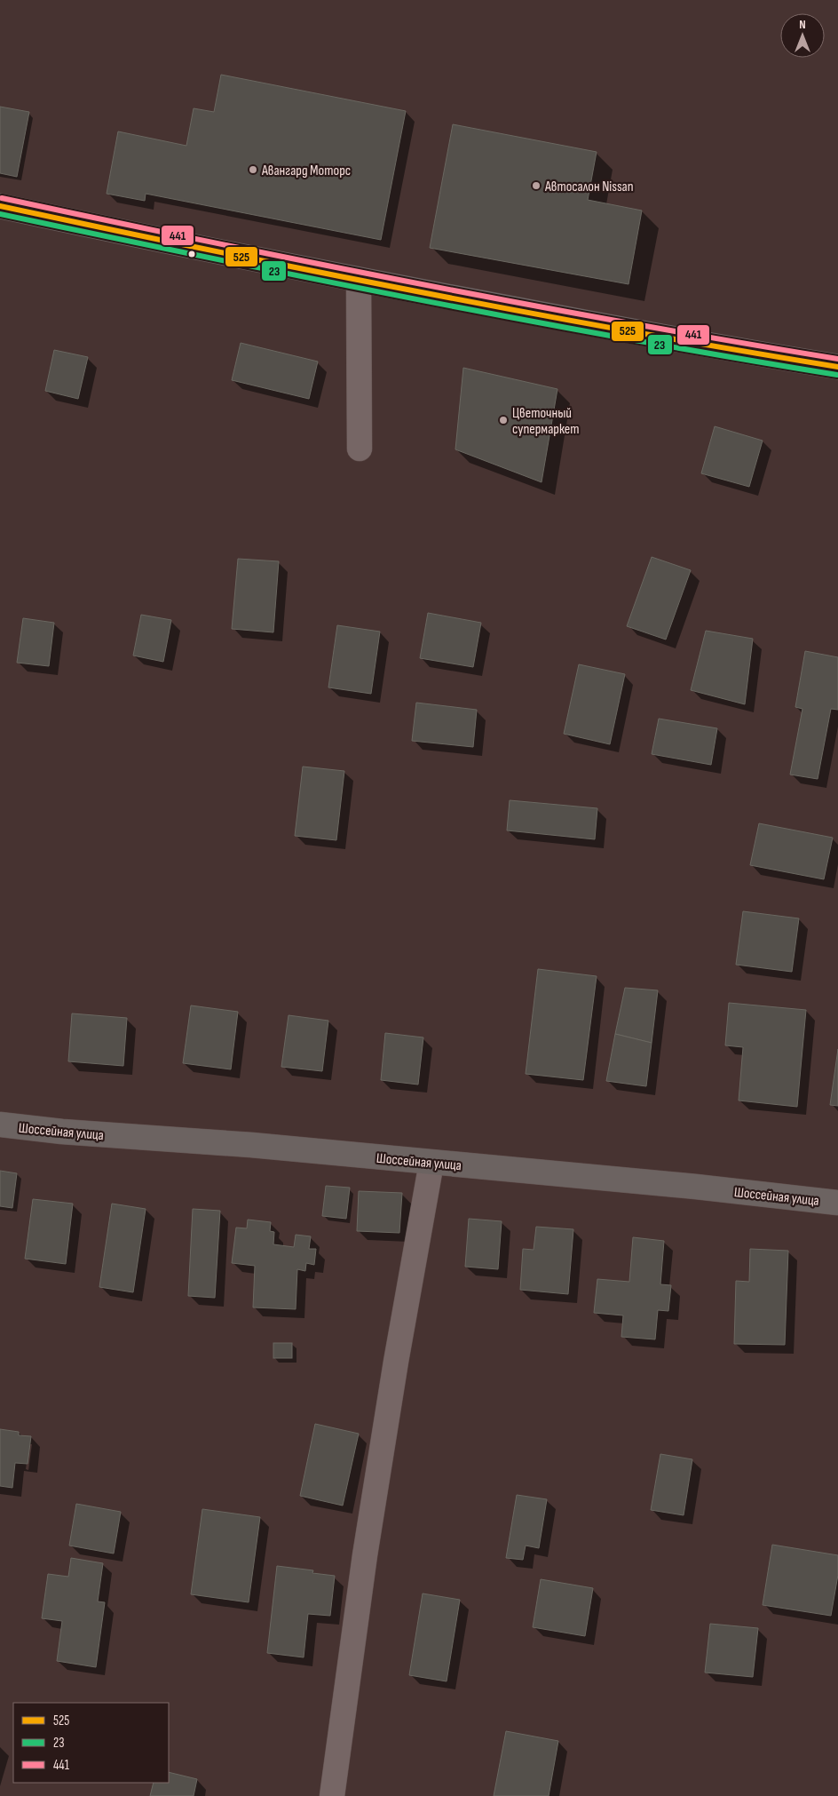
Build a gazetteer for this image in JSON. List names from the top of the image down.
{
  "streets": {
    "street": ["Шоссейная улица"]
  },
  "places": ["Авангард Моторс", "Автосалон Nissan", "Цветочный супермаркет"],
  "lines": ["transit line 441", "transit line 525", "transit line 23"],
  "legend": ["525", "23", "441"],
  "north": "top"
}
